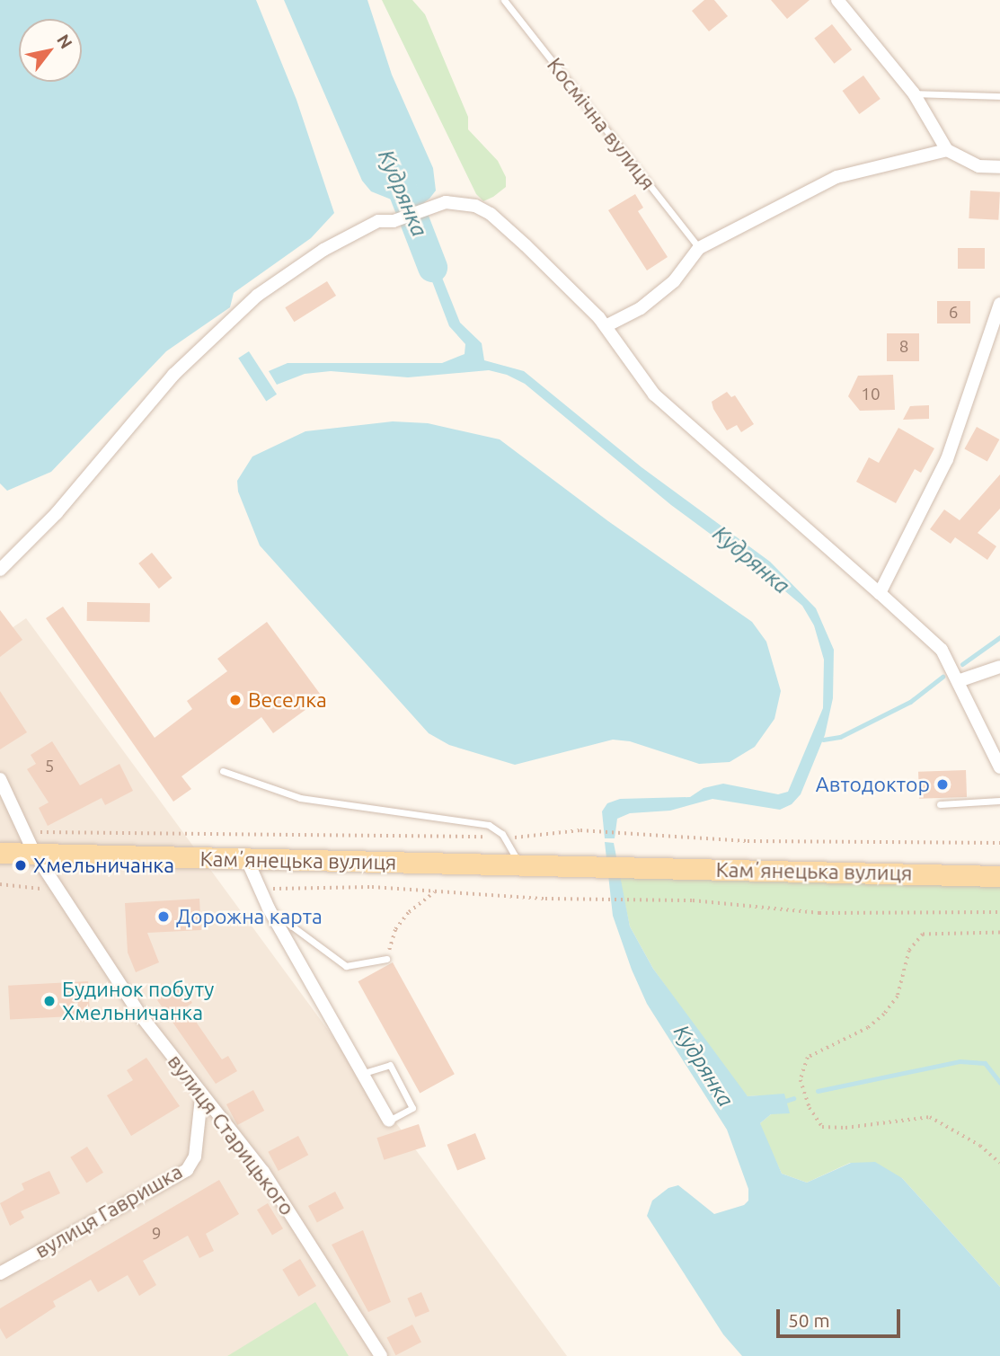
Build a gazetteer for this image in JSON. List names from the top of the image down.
{
  "streets": {
    "main road": ["Камʼянецька вулиця"],
    "street": ["вулиця Старицького", "вулиця Гавришка"],
    "lane": ["Космічна вулиця"]
  },
  "crossings": [
    ["Камʼянецька вулиця", "вулиця Старицького"],
    ["вулиця Старицького", "вулиця Гавришка"]
  ],
  "water": ["Кудрянка"],
  "places": [
    "Веселка",
    "Автодоктор",
    "Хмельничанка",
    "Дорожна карта",
    "Будинок побуту Хмельничанка"
  ],
  "house_numbers": [
    "6",
    "8",
    "10",
    "5",
    "9"
  ],
  "scale_bar": "50 m",
  "north": "top right"
}
